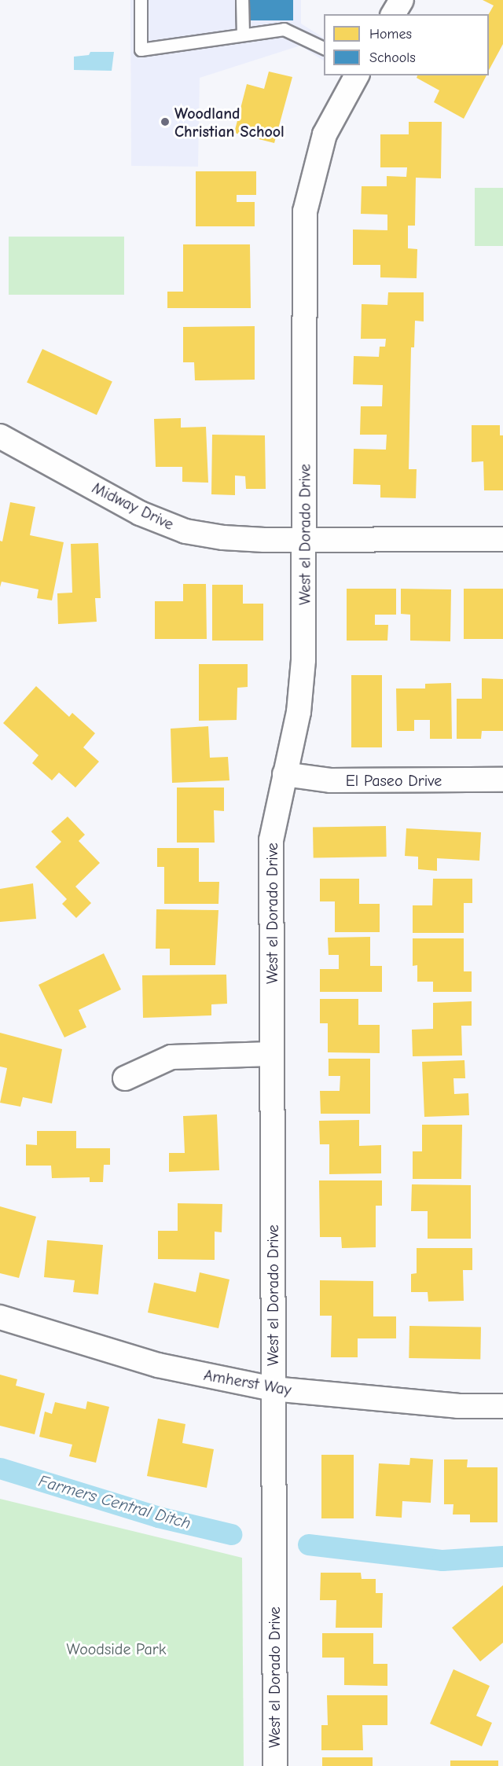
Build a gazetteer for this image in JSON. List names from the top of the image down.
{
  "streets": {
    "street": [
      "Midway Drive",
      "West el Dorado Drive",
      "El Paseo Drive",
      "Amherst Way"
    ]
  },
  "crossings": [
    ["Midway Drive", "West el Dorado Drive"],
    ["West el Dorado Drive", "El Paseo Drive"],
    ["West el Dorado Drive", "Amherst Way"]
  ],
  "water": ["Farmers Central Ditch"],
  "parks": ["Woodside Park"],
  "places": ["Woodland Christian School"],
  "legend": ["Homes", "Schools"]
}
